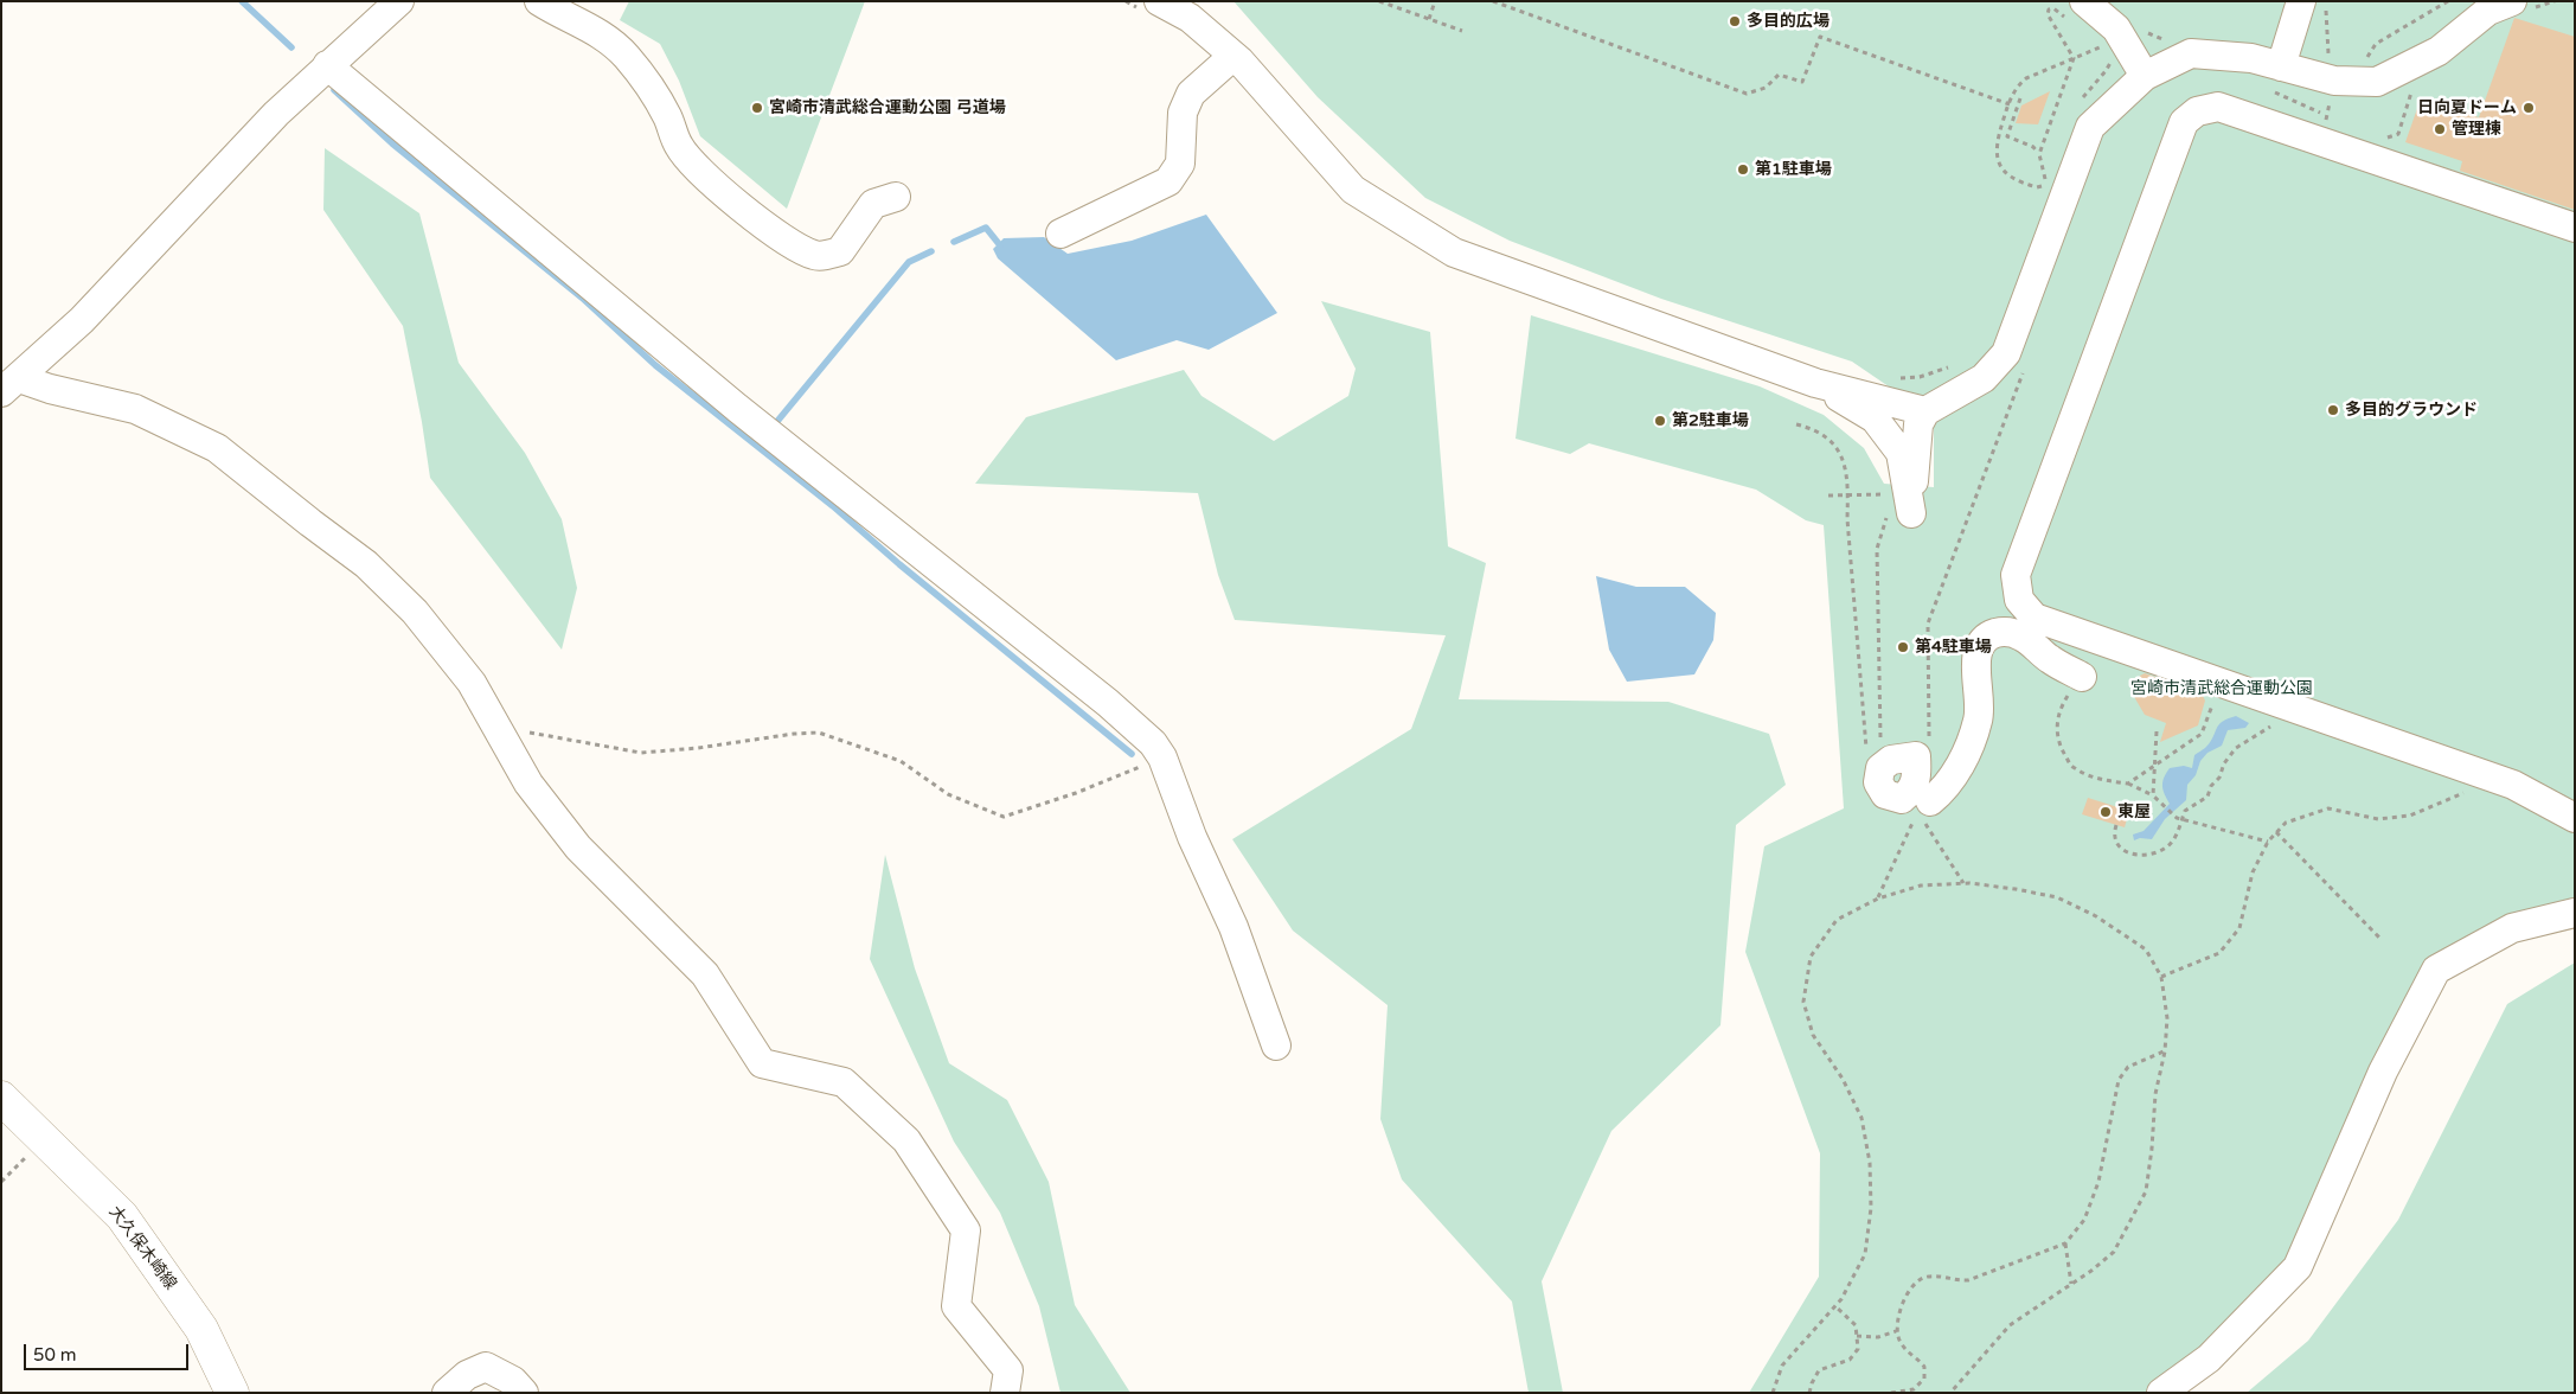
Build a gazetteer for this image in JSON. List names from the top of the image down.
{
  "streets": {
    "main road": ["大久保木崎線"]
  },
  "parks": ["宮崎市清武総合運動公園"],
  "places": [
    "多目的広場",
    "宮崎市清武総合運動公園 弓道場",
    "日向夏ドーム",
    "管理棟",
    "第1駐車場",
    "多目的グラウンド",
    "第2駐車場",
    "第4駐車場",
    "東屋"
  ],
  "scale_bar": "50 m"
}
